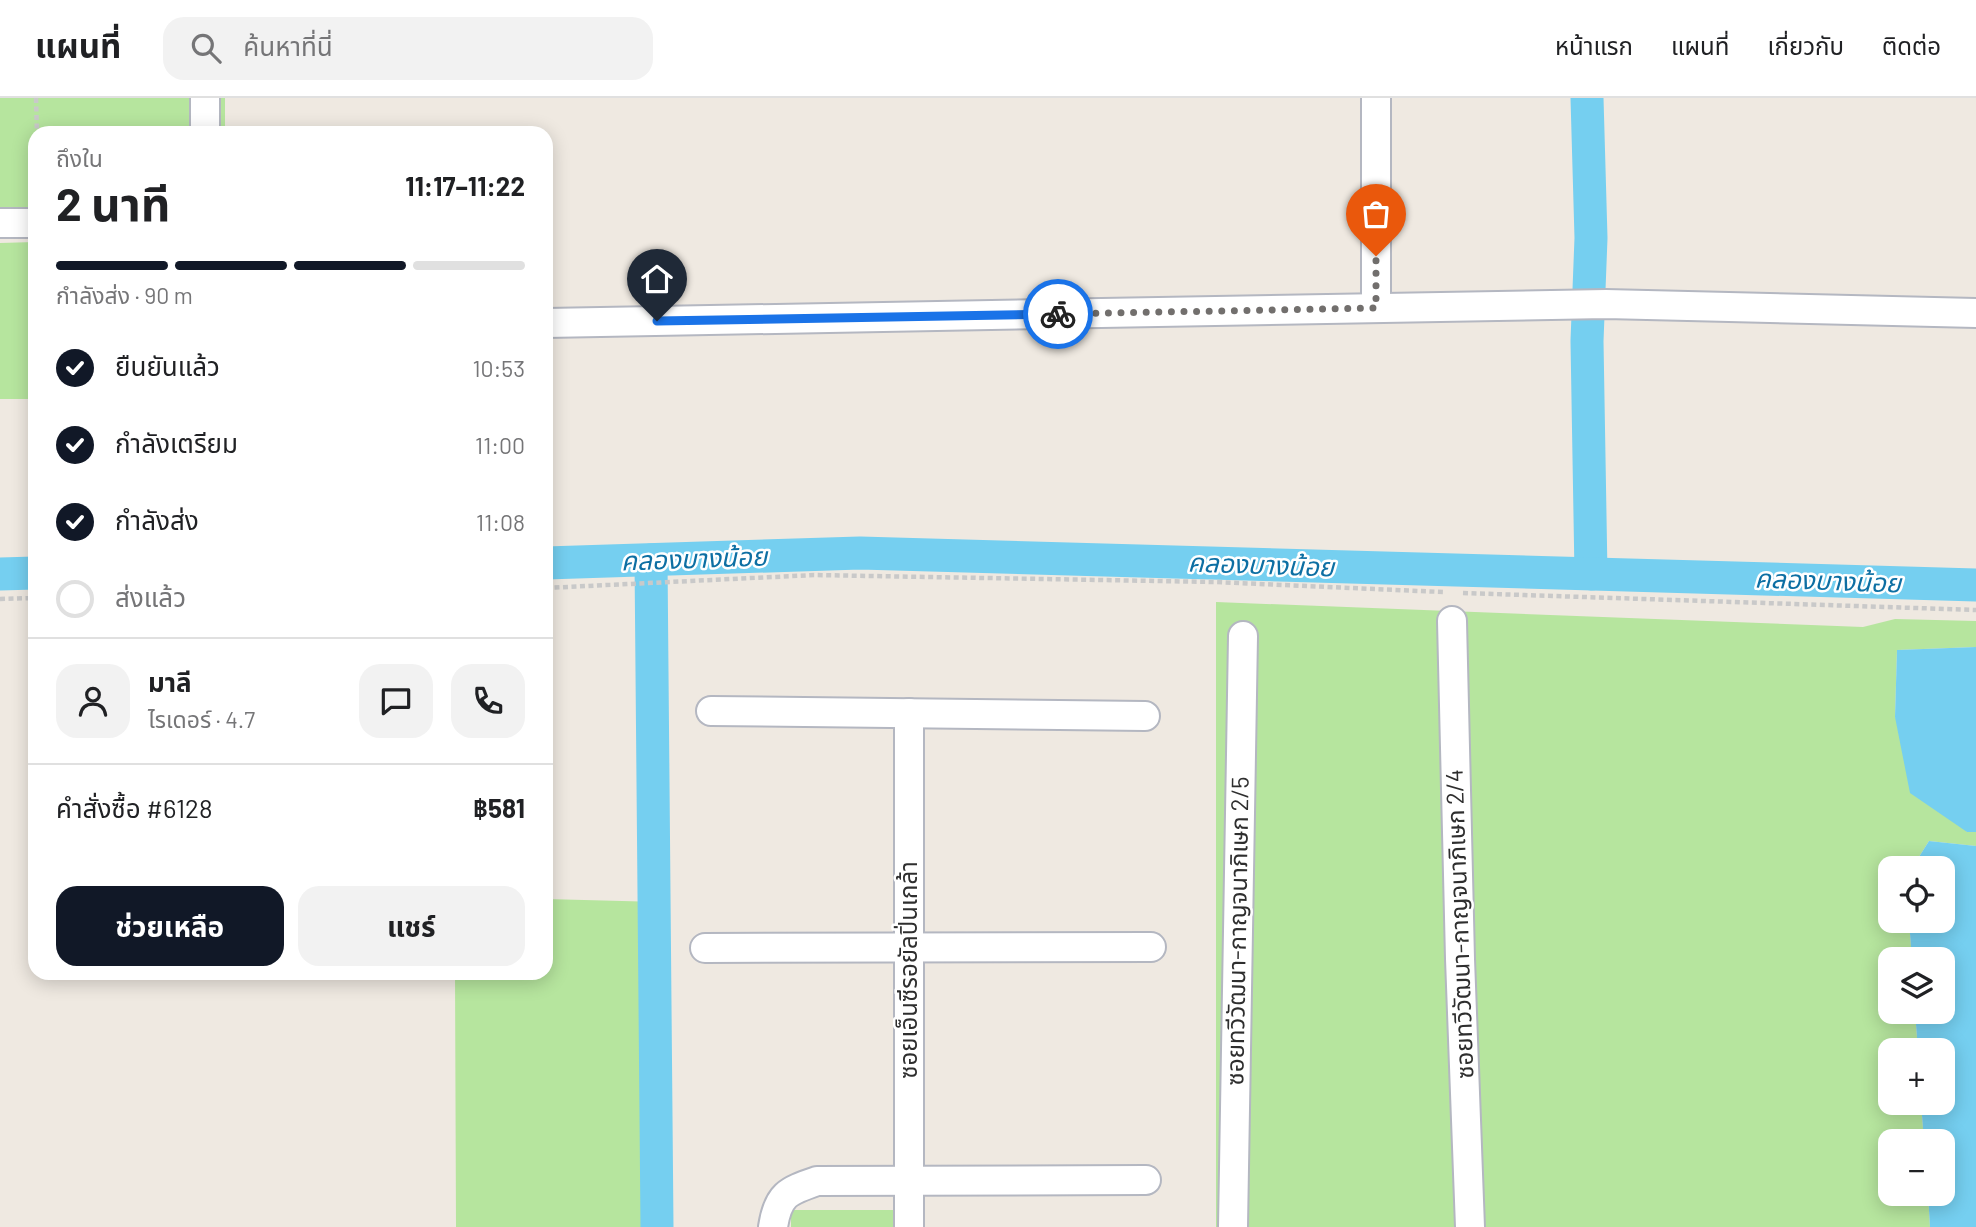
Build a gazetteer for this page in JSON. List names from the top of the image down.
{
  "streets": {
    "street": ["ซอยทวีวัฒนา-กาญจนาภิเษก 2/4", "ซอยทวีวัฒนา-กาญจนาภิเษก 2/5", "ซอยเอ็นซีรอยัลปิ่นเกล้า"]
  },
  "water": ["คลองบางน้อย"],
  "page": {
    "header": "แผนที่",
    "search": "ค้นหาที่นี่",
    "nav": [
      "หน้าแรก",
      "แผนที่",
      "เกี่ยวกับ",
      "ติดต่อ"
    ],
    "heading": ["2 นาที", "ถึงใน", "11:17–11:22"],
    "panel": [
      "มาลี",
      "ไรเดอร์ · 4.7",
      "คำสั่งซื้อ #6128",
      "฿581"
    ],
    "bar": "กำลังส่ง · 90 m",
    "list": [
      ["ยืนยันแล้ว", "10:53"],
      ["กำลังเตรียม", "11:00"],
      ["กำลังส่ง", "11:08"],
      "ส่งแล้ว"
    ],
    "map_buttons": ["+", "−"],
    "buttons": ["ช่วยเหลือ", "แชร์"]
  }
}
